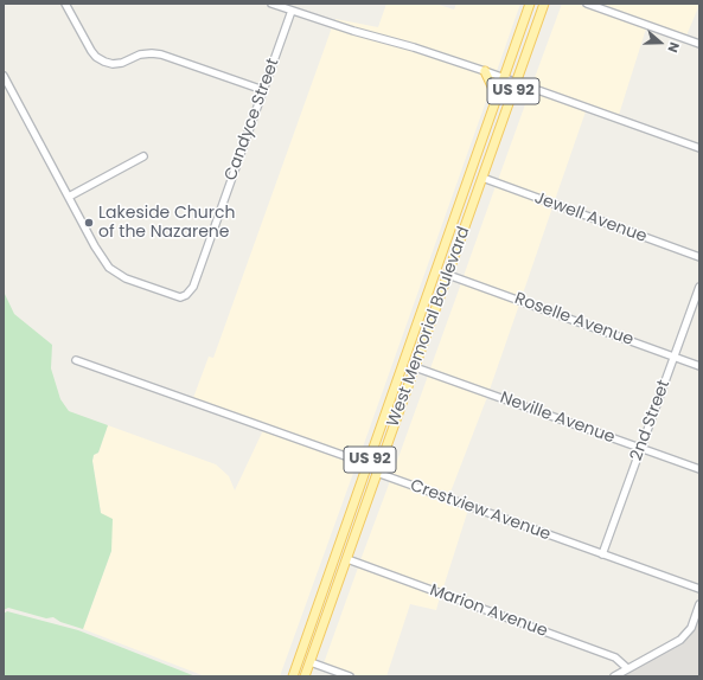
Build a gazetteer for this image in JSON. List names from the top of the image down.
{
  "streets": {
    "main road": ["US 92", "West Memorial Boulevard"],
    "street": [
      "Candyce Street",
      "Jewell Avenue",
      "Roselle Avenue",
      "Neville Avenue",
      "2nd Street",
      "Crestview Avenue",
      "Marion Avenue"
    ]
  },
  "crossings": [
    ["Jewell Avenue", "West Memorial Boulevard"],
    ["Roselle Avenue", "West Memorial Boulevard"],
    ["Roselle Avenue", "2nd Street"],
    ["West Memorial Boulevard", "Neville Avenue"],
    ["West Memorial Boulevard", "Crestview Avenue"],
    ["West Memorial Boulevard", "Marion Avenue"],
    ["Neville Avenue", "2nd Street"],
    ["2nd Street", "Crestview Avenue"]
  ],
  "places": ["Lakeside Church of the Nazarene"],
  "north": "right"
}
